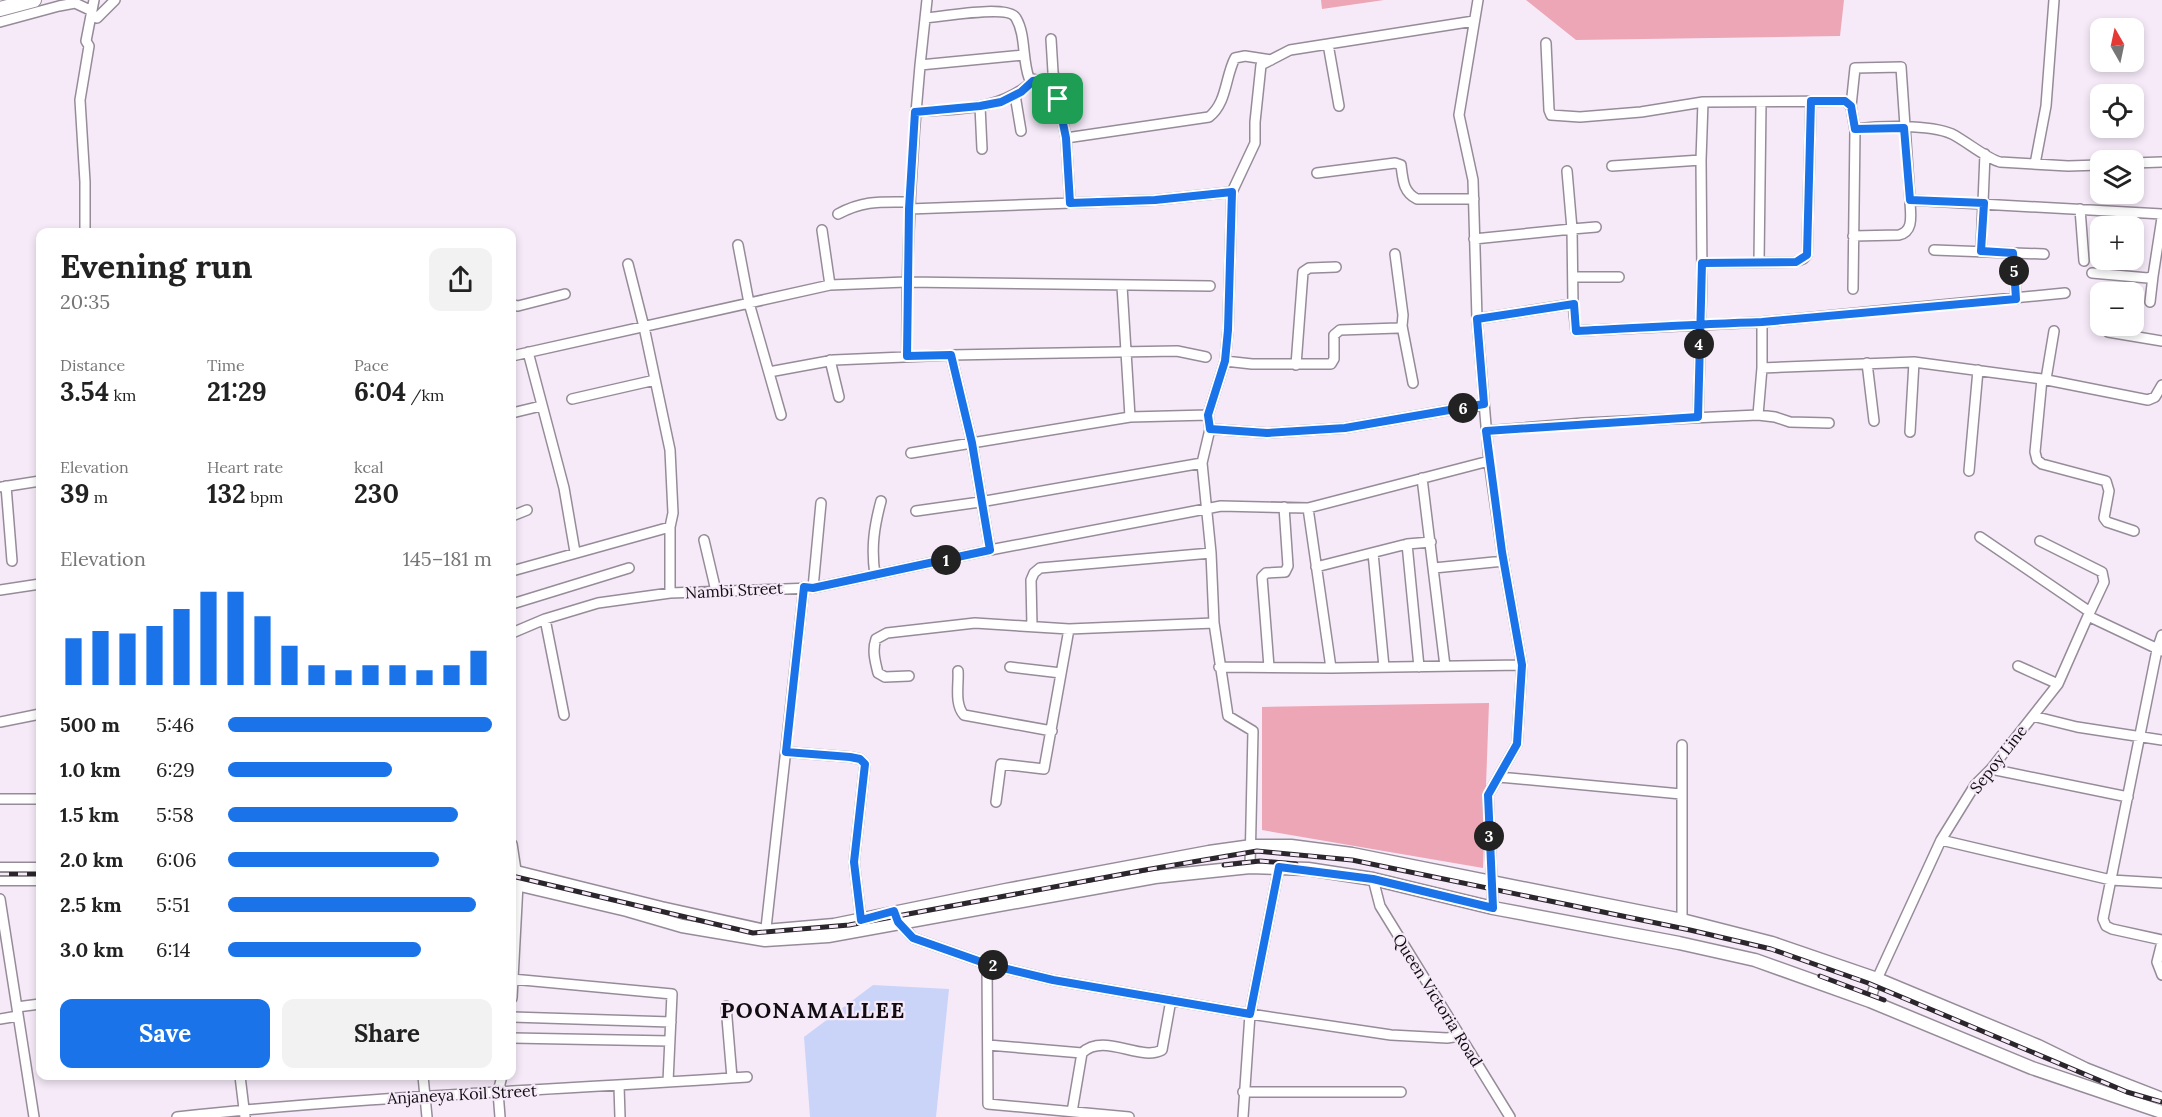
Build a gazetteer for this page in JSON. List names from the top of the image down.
{
  "streets": {
    "street": [
      "Nambi Street",
      "Sepoy Line",
      "Queen Victoria Road",
      "Anjaneya Koil Street"
    ]
  },
  "districts": ["POONAMALLEE"],
  "north": "top",
  "page": {
    "map_buttons": ["+", "−"],
    "heading": ["Evening run", "20:35"],
    "pins": [
      "5",
      "4",
      "6",
      "1",
      "3",
      "2"
    ],
    "stats": [
      ["Distance", "3.54 km"],
      ["Time", "21:29"],
      ["Pace", "6:04 /km"],
      ["Elevation", "39 m"],
      ["Heart rate", "132 bpm"],
      ["kcal", "230"]
    ],
    "chart": ["Elevation", "145–181 m"],
    "list": [
      {
        "name": "500 m",
        "note": "5:46"
      },
      {
        "name": "1.0 km",
        "note": "6:29"
      },
      {
        "name": "1.5 km",
        "note": "5:58"
      },
      {
        "name": "2.0 km",
        "note": "6:06"
      },
      {
        "name": "2.5 km",
        "note": "5:51"
      },
      {
        "name": "3.0 km",
        "note": "6:14"
      }
    ],
    "buttons": ["Save", "Share"]
  }
}
